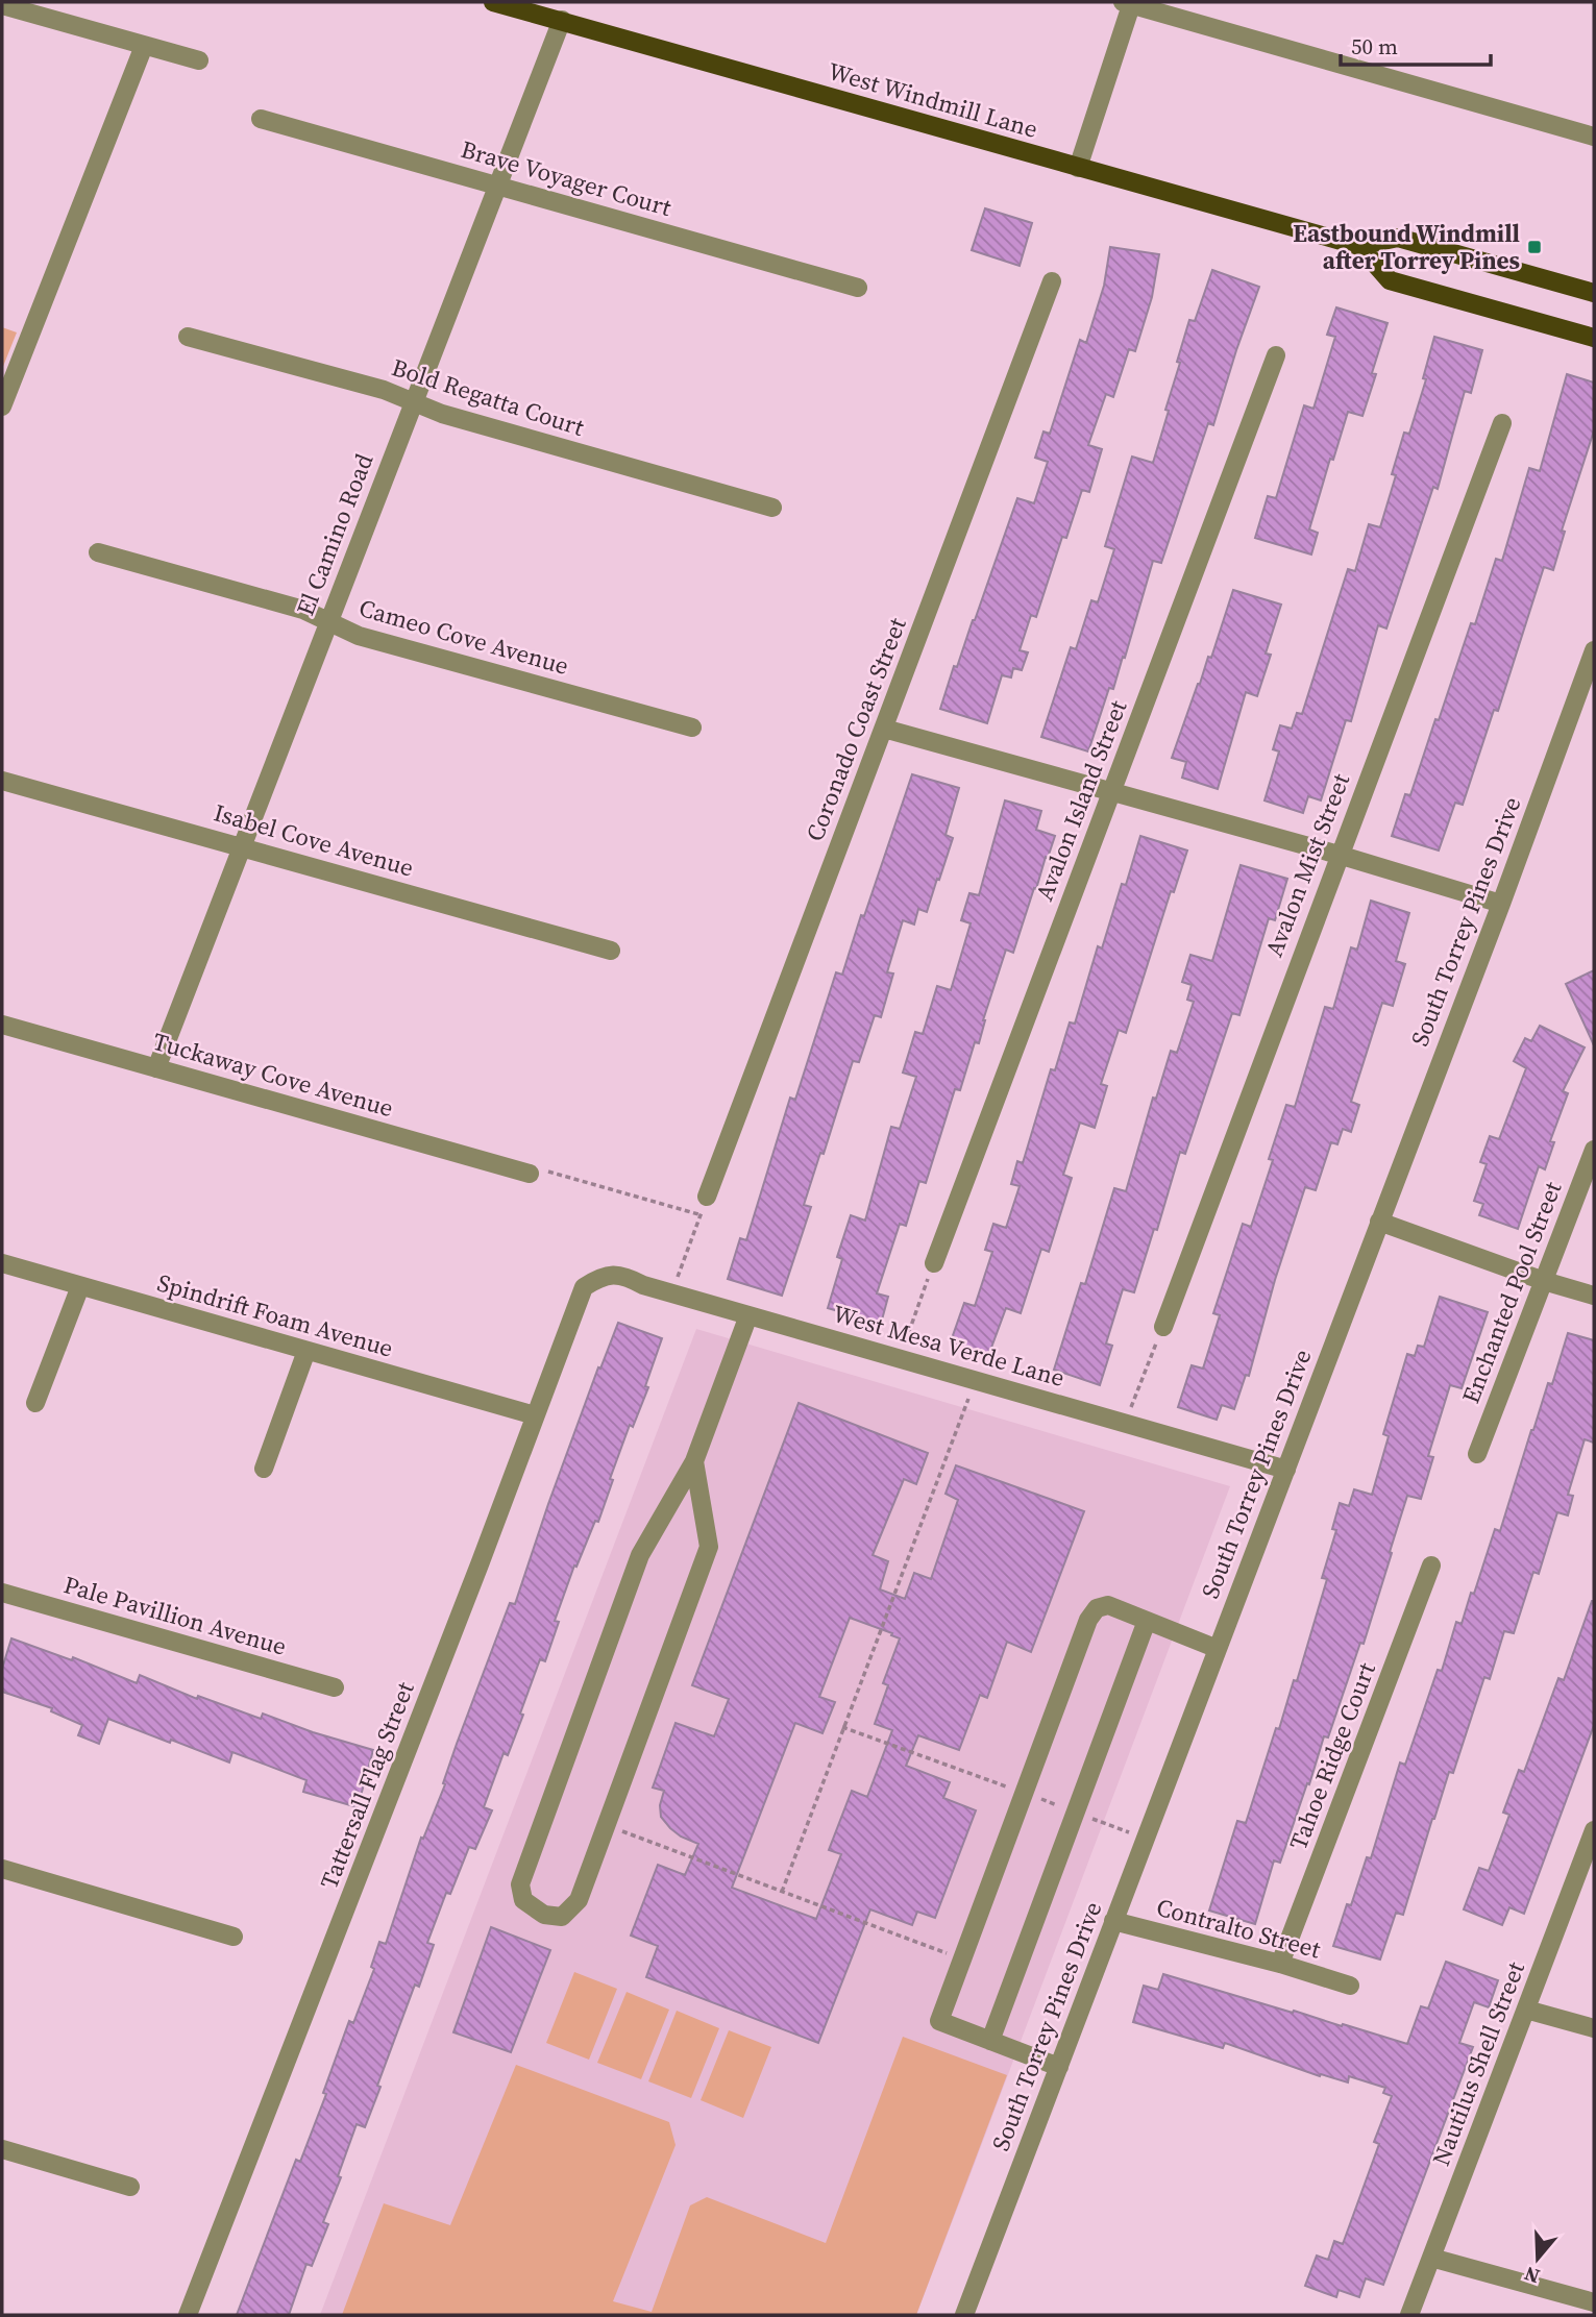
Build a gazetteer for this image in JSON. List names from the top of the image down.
{
  "streets": {
    "main road": ["West Windmill Lane"],
    "street": [
      "Brave Voyager Court",
      "Bold Regatta Court",
      "El Camino Road",
      "Cameo Cove Avenue",
      "Coronado Coast Street",
      "Avalon Island Street",
      "Isabel Cove Avenue",
      "Avalon Mist Street",
      "South Torrey Pines Drive",
      "Tuckaway Cove Avenue",
      "Enchanted Pool Street",
      "Spindrift Foam Avenue",
      "West Mesa Verde Lane",
      "Pale Pavillion Avenue",
      "Tahoe Ridge Court",
      "Tattersall Flag Street",
      "Contralto Street",
      "Nautilus Shell Street"
    ]
  },
  "crossings": [
    ["West Windmill Lane", "El Camino Road"],
    ["Brave Voyager Court", "El Camino Road"],
    ["Bold Regatta Court", "El Camino Road"],
    ["El Camino Road", "Cameo Cove Avenue"],
    ["El Camino Road", "Isabel Cove Avenue"],
    ["El Camino Road", "Tuckaway Cove Avenue"],
    ["South Torrey Pines Drive", "West Mesa Verde Lane"],
    ["South Torrey Pines Drive", "Contralto Street"],
    ["Spindrift Foam Avenue", "Tattersall Flag Street"],
    ["West Mesa Verde Lane", "Tattersall Flag Street"],
    ["Tahoe Ridge Court", "Contralto Street"]
  ],
  "places": {
    "transit": ["Eastbound Windmill after Torrey Pines"]
  },
  "scale_bar": "50 m",
  "north": "bottom"
}
